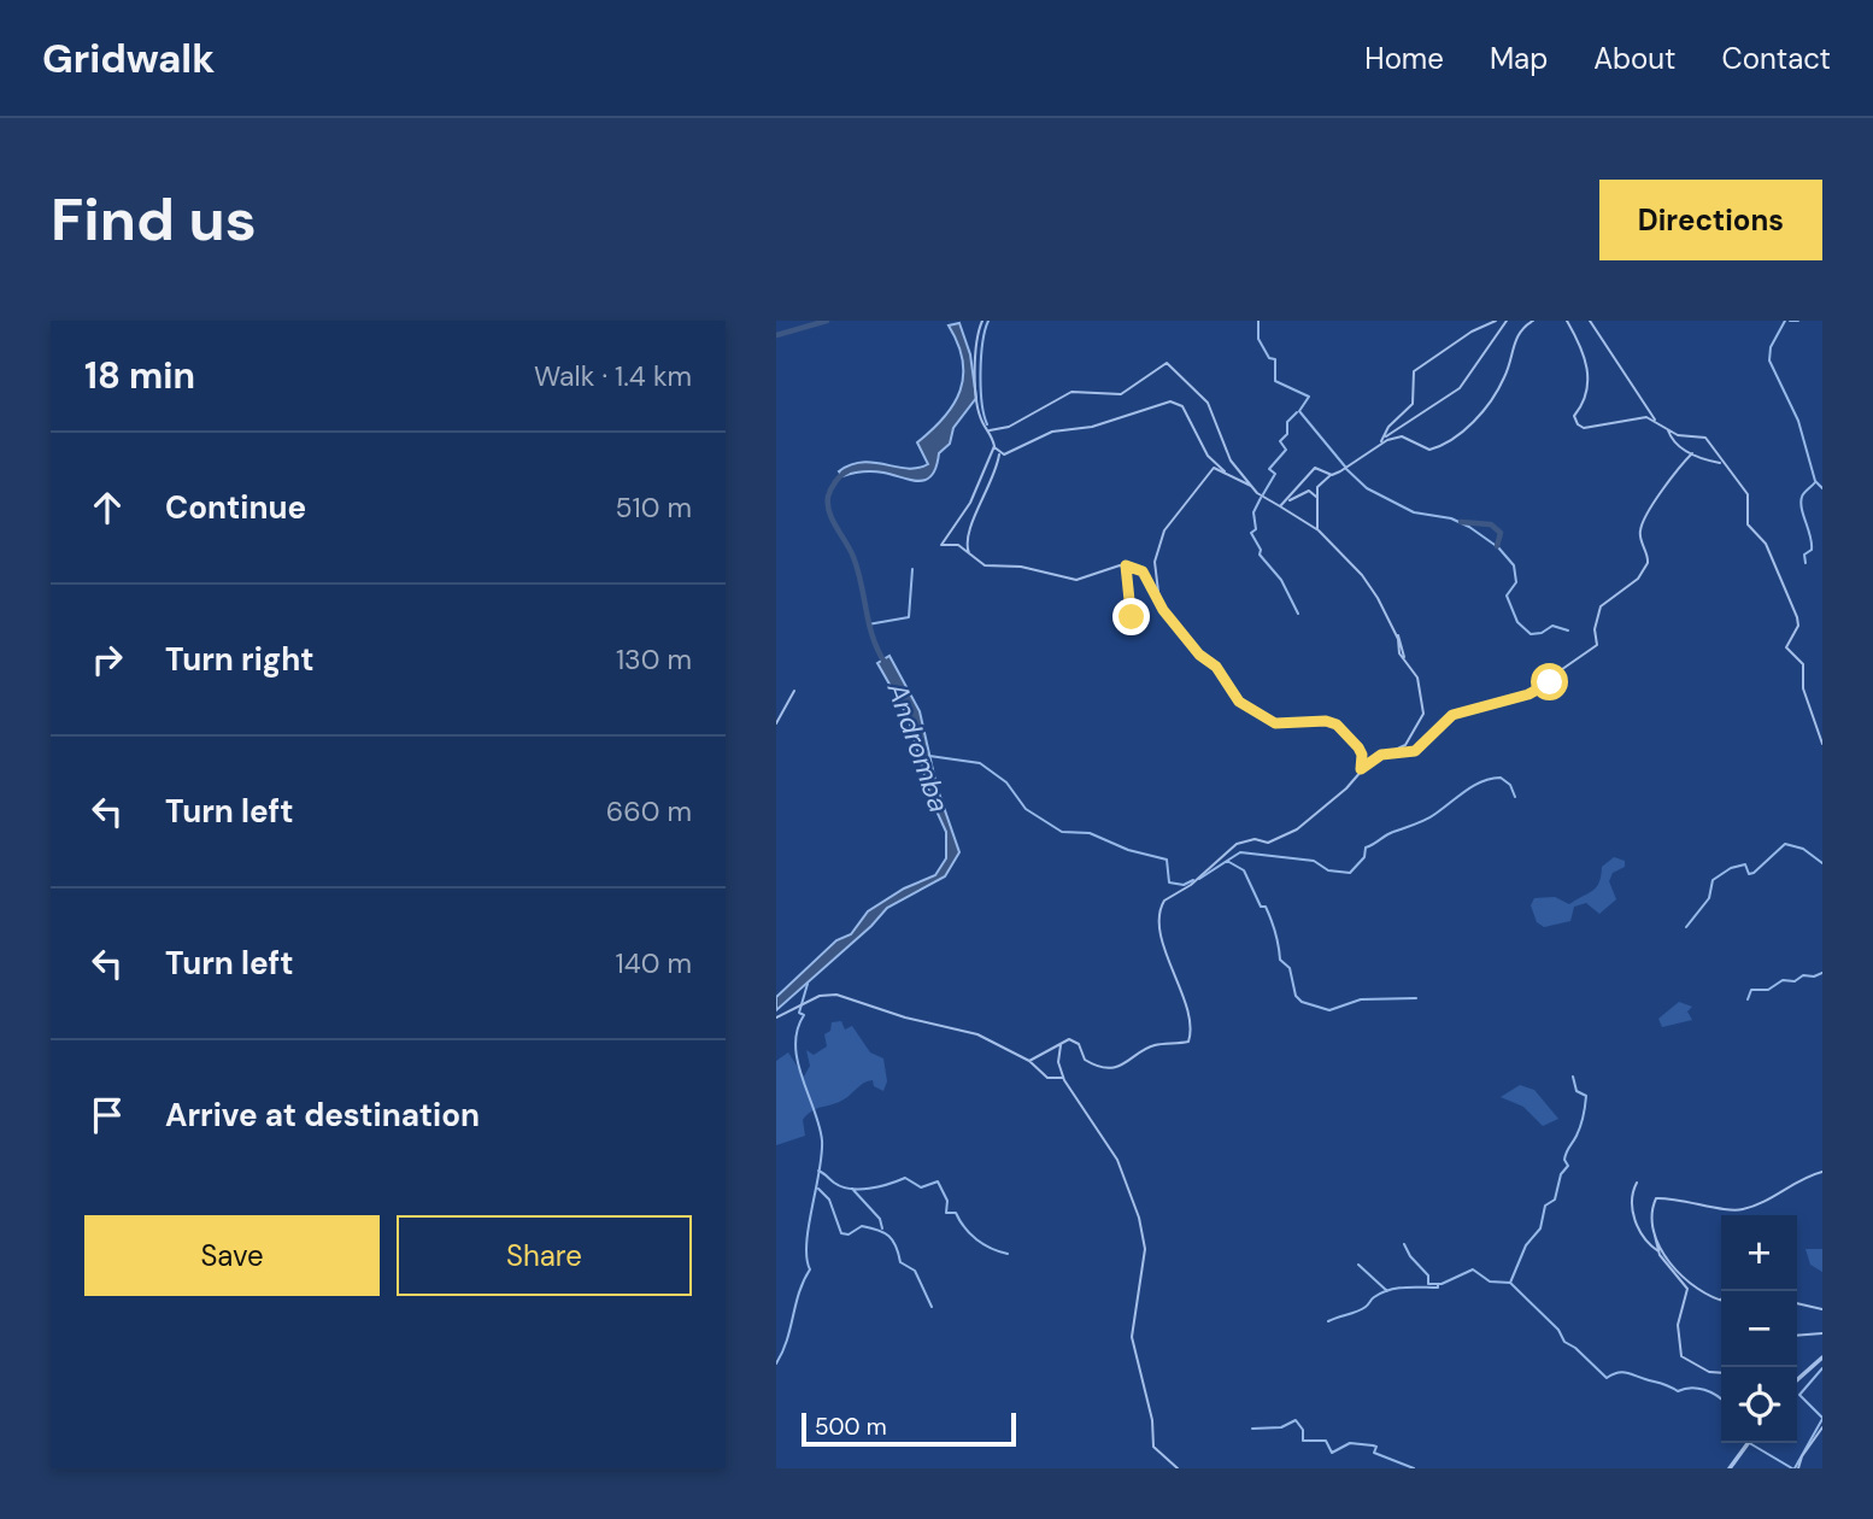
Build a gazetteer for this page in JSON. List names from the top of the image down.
{
  "water": ["Andromba"],
  "scale_bar": "500 m",
  "page": {
    "header": "Gridwalk",
    "nav": [
      "Home",
      "Map",
      "About",
      "Contact"
    ],
    "buttons": [
      "Directions",
      ["Save", "Share"]
    ],
    "title": "Find us",
    "heading": ["18 min", "Walk · 1.4 km"],
    "list": [
      ["Continue", "510 m"],
      ["Turn right", "130 m"],
      ["Turn left", "660 m"],
      ["Turn left", "140 m"],
      "Arrive at destination"
    ],
    "map_buttons": ["+", "−"],
    "scale": "500 m"
  }
}
